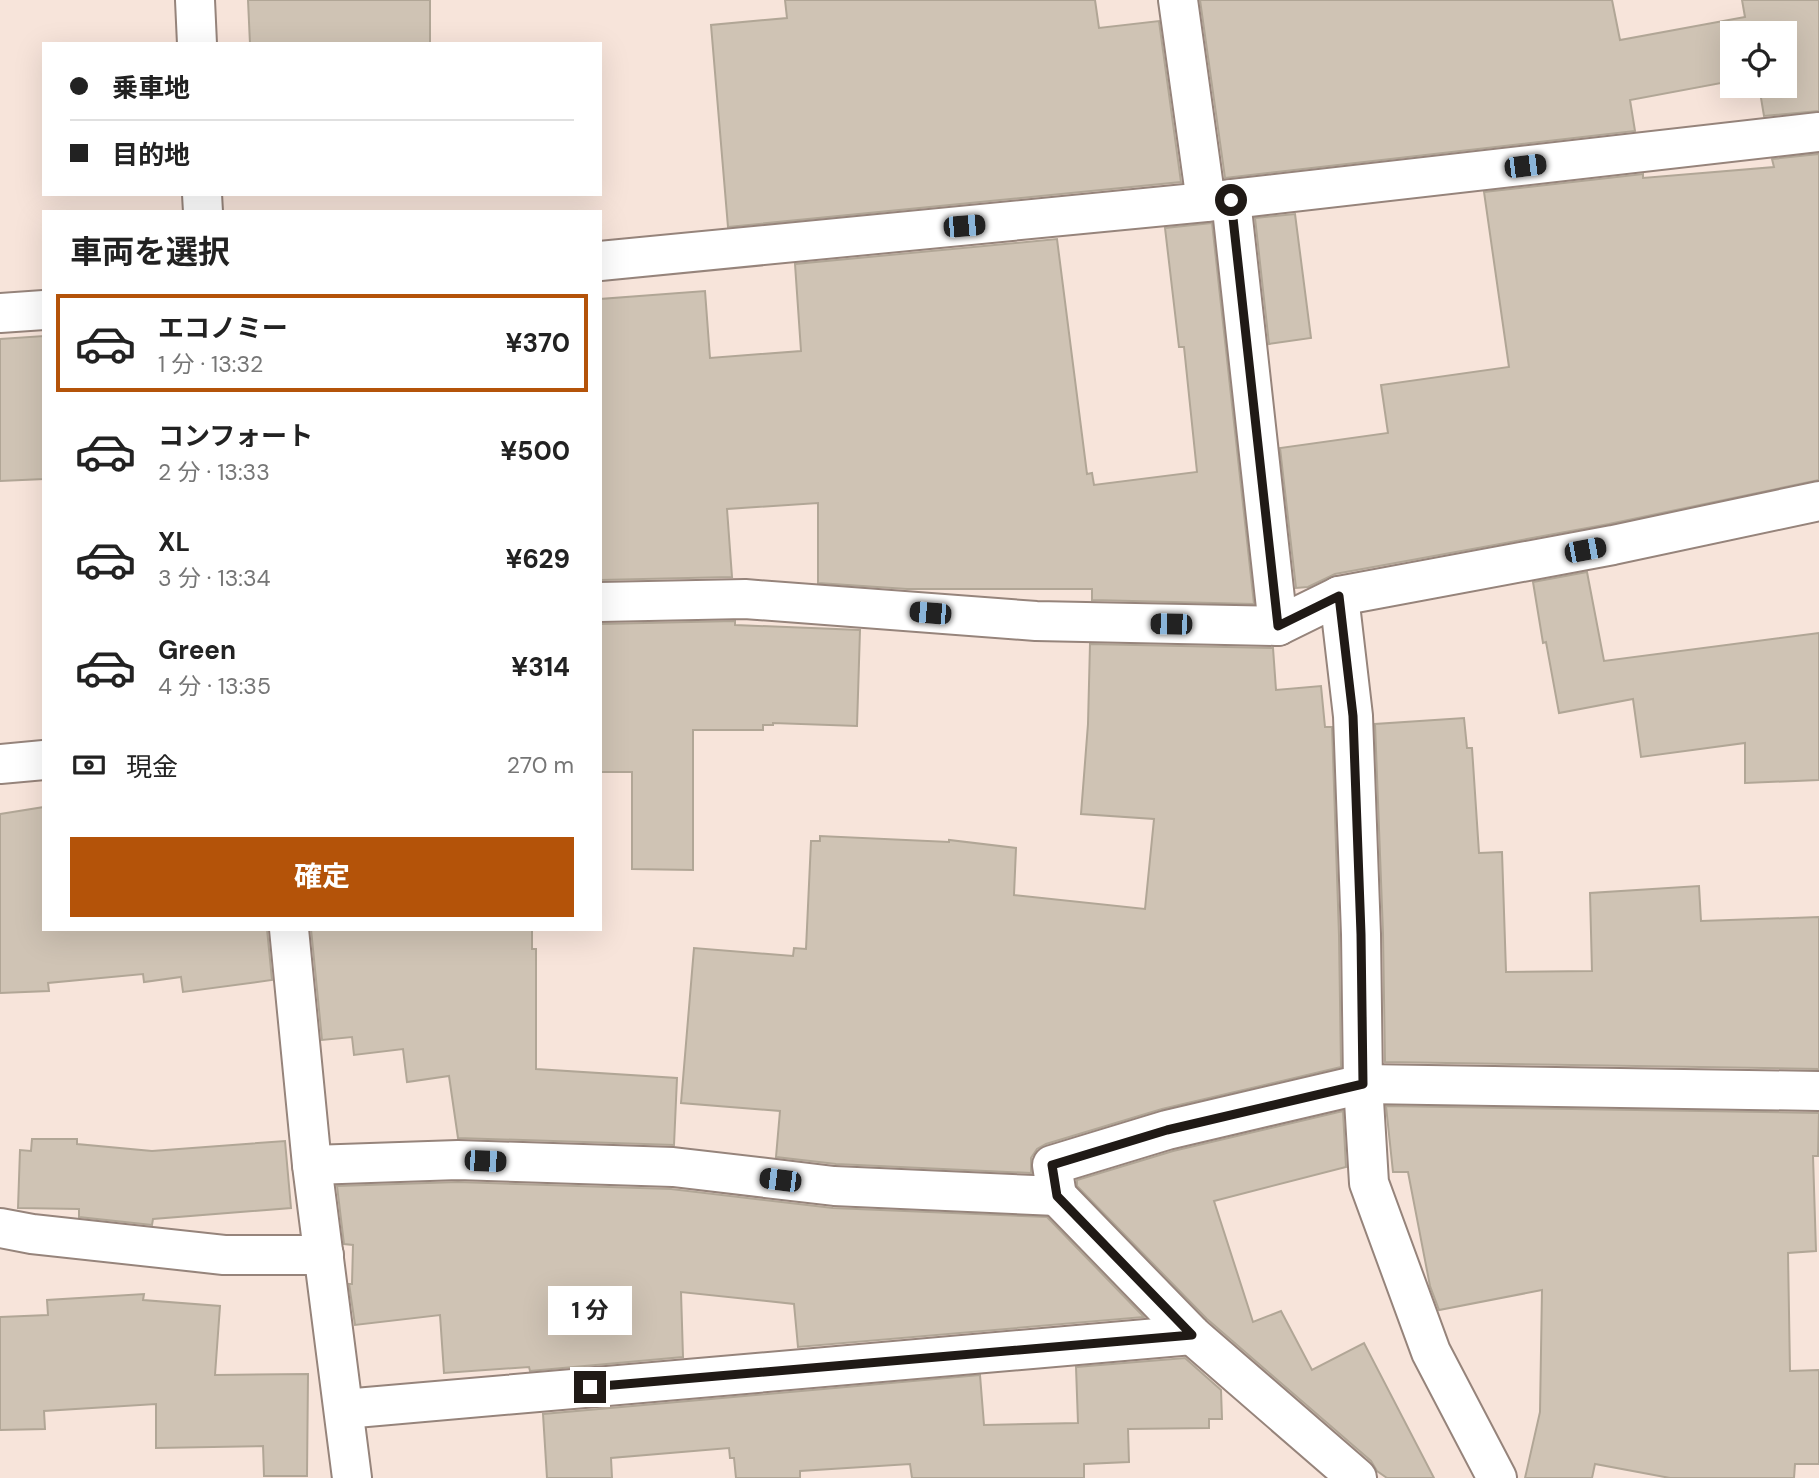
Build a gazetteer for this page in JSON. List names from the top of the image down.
{
  "page": {
    "banner": ["乗車地", "目的地"],
    "heading": "車両を選択",
    "list": [
      {
        "name": "エコノミー",
        "note": "1 分 · 13:32",
        "value": "¥370"
      },
      {
        "name": "コンフォート",
        "note": "2 分 · 13:33",
        "value": "¥500"
      },
      {
        "name": "XL",
        "note": "3 分 · 13:34",
        "value": "¥629"
      },
      {
        "name": "Green",
        "note": "4 分 · 13:35",
        "value": "¥314"
      }
    ],
    "pay": ["現金", "270 m"],
    "buttons": "確定",
    "bubble": "1 分"
  }
}
